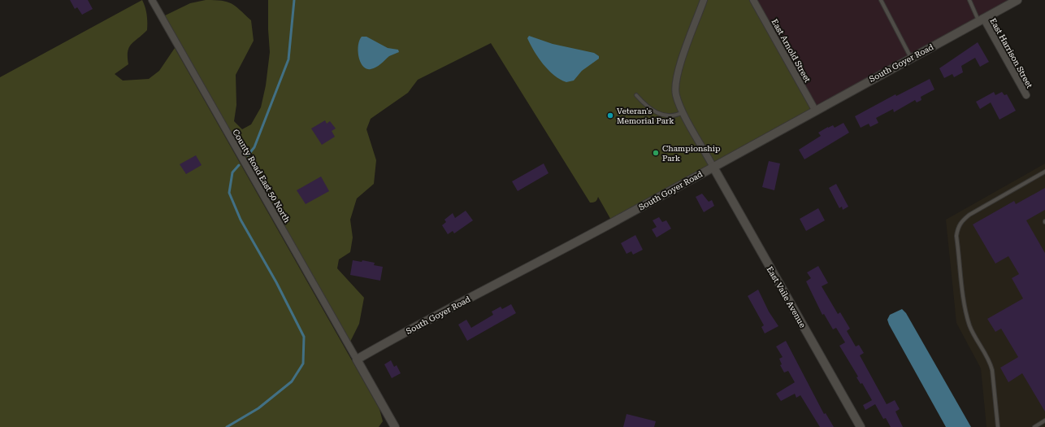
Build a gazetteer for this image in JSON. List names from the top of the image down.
{
  "streets": {
    "street": [
      "East Arnold Street",
      "East Harrison Street",
      "South Goyer Road",
      "County Road East 50 North",
      "East Vaile Avenue"
    ]
  },
  "crossings": [
    ["East Arnold Street", "South Goyer Road"],
    ["East Harrison Street", "South Goyer Road"],
    ["South Goyer Road", "County Road East 50 North"],
    ["South Goyer Road", "East Vaile Avenue"]
  ],
  "places": ["Veteran's Memorial Park", "Championship Park"]
}
